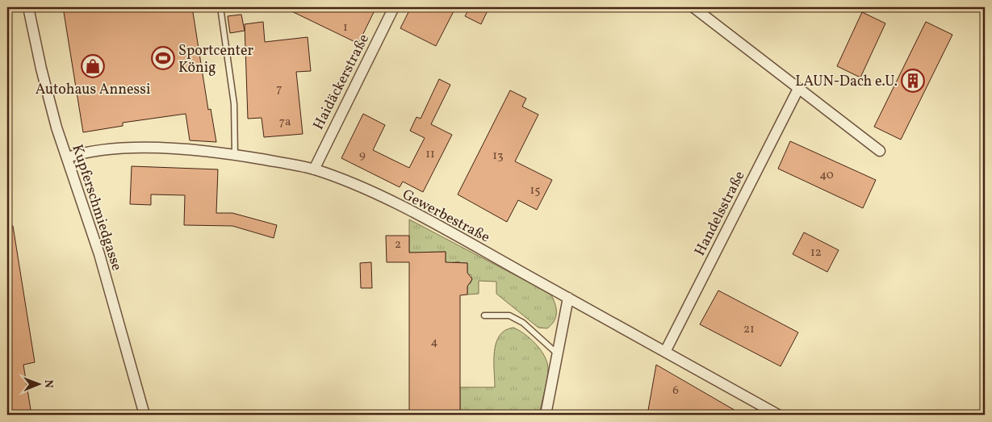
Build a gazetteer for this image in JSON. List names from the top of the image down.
{
  "streets": {
    "street": [
      "Haidäckerstraße",
      "Kupferschmiedgasse",
      "Handelsstraße",
      "Gewerbestraße"
    ]
  },
  "crossings": [
    ["Haidäckerstraße", "Gewerbestraße"],
    ["Kupferschmiedgasse", "Gewerbestraße"],
    ["Handelsstraße", "Gewerbestraße"]
  ],
  "places": {
    "sports": ["Sportcenter König"],
    "shop": ["Autohaus Annessi"],
    "building": ["LAUN-Dach e.U."]
  },
  "house_numbers": [
    "1",
    "7",
    "7a",
    "11",
    "9",
    "13",
    "40",
    "15",
    "2",
    "12",
    "21",
    "4",
    "6"
  ],
  "north": "right"
}
